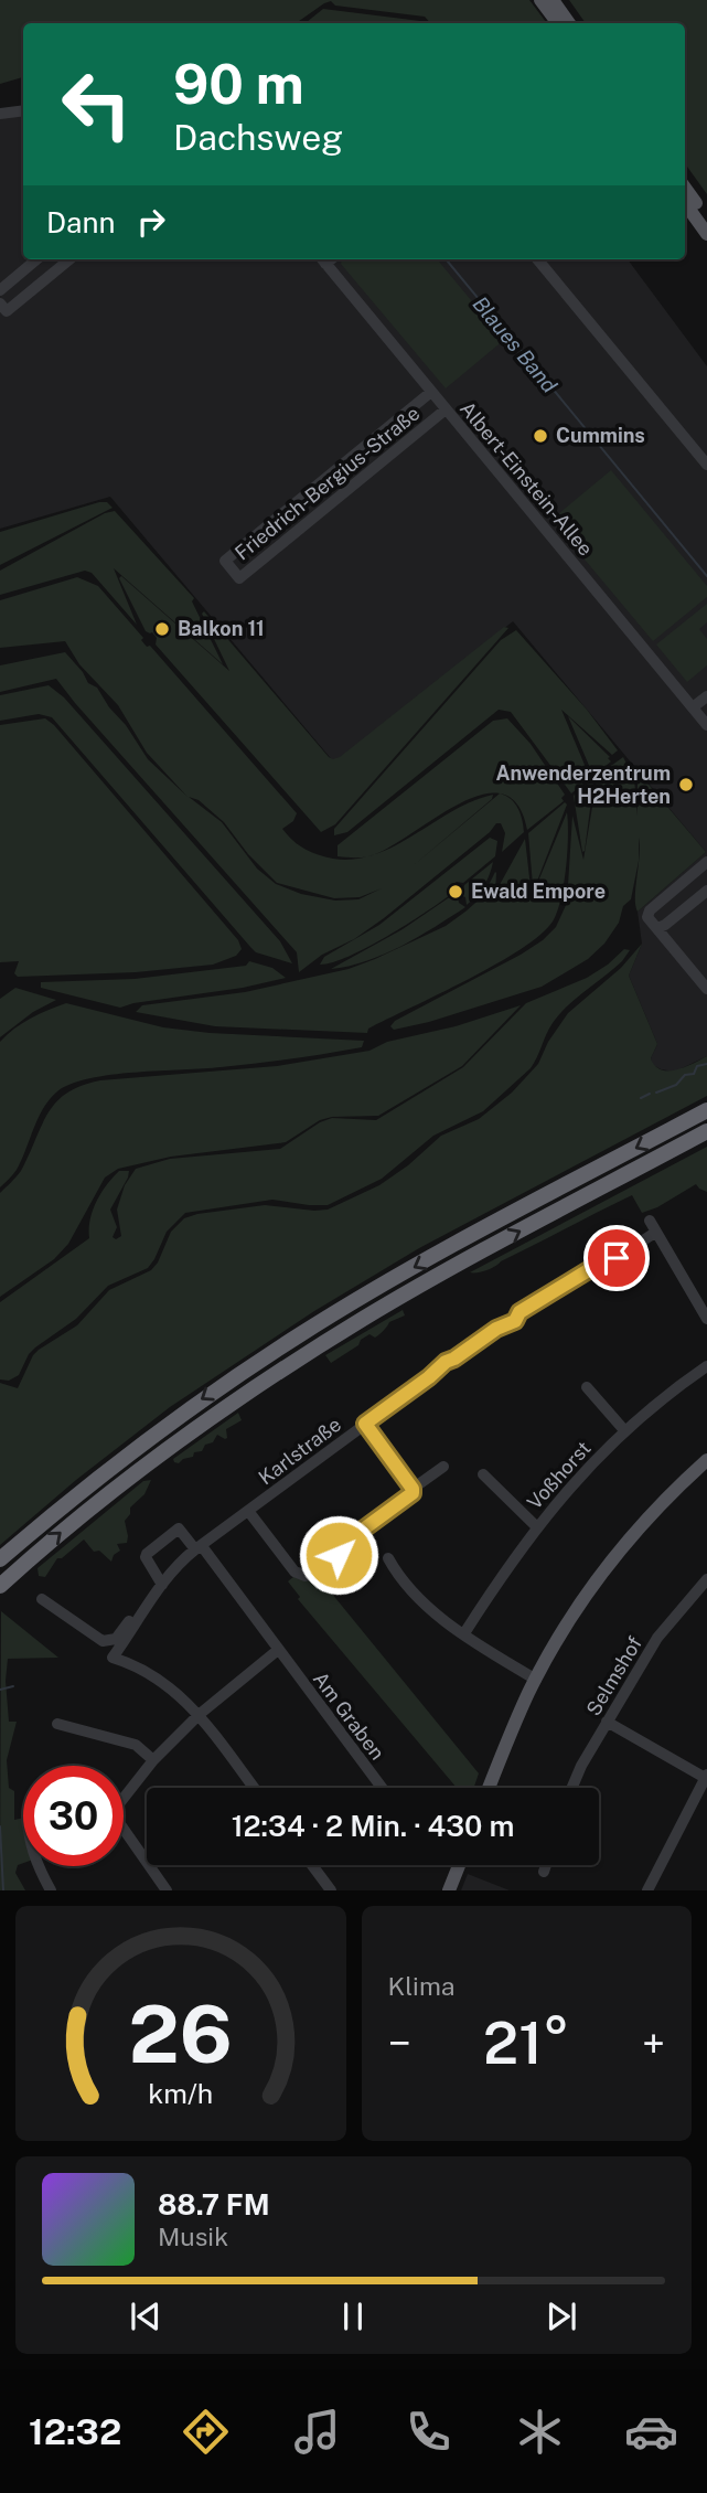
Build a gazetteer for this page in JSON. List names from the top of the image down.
{
  "streets": {
    "street": [
      "Albert-Einstein-Allee",
      "Friedrich-Bergius-Straße",
      "Karlstraße",
      "Voßhorst",
      "Selmshof",
      "Am Graben"
    ]
  },
  "crossings": [
    ["Albert-Einstein-Allee", "Friedrich-Bergius-Straße"],
    ["Karlstraße", "Am Graben"]
  ],
  "water": ["Blaues Band"],
  "places": [
    "Cummins",
    "Balkon 11",
    "Anwenderzentrum H2Herten",
    "Ewald Empore"
  ],
  "page": {
    "turn": ["90 m", "Dachsweg"],
    "then": "Dann",
    "limit": "30",
    "trip": "12:34 · 2 Min. · 430 m",
    "tile": "Klima",
    "heat": ["−", "21°", "+"],
    "song": ["88.7 FM", "Musik"],
    "tabs": "12:32",
    "gauge": ["26", "km/h"]
  }
}
